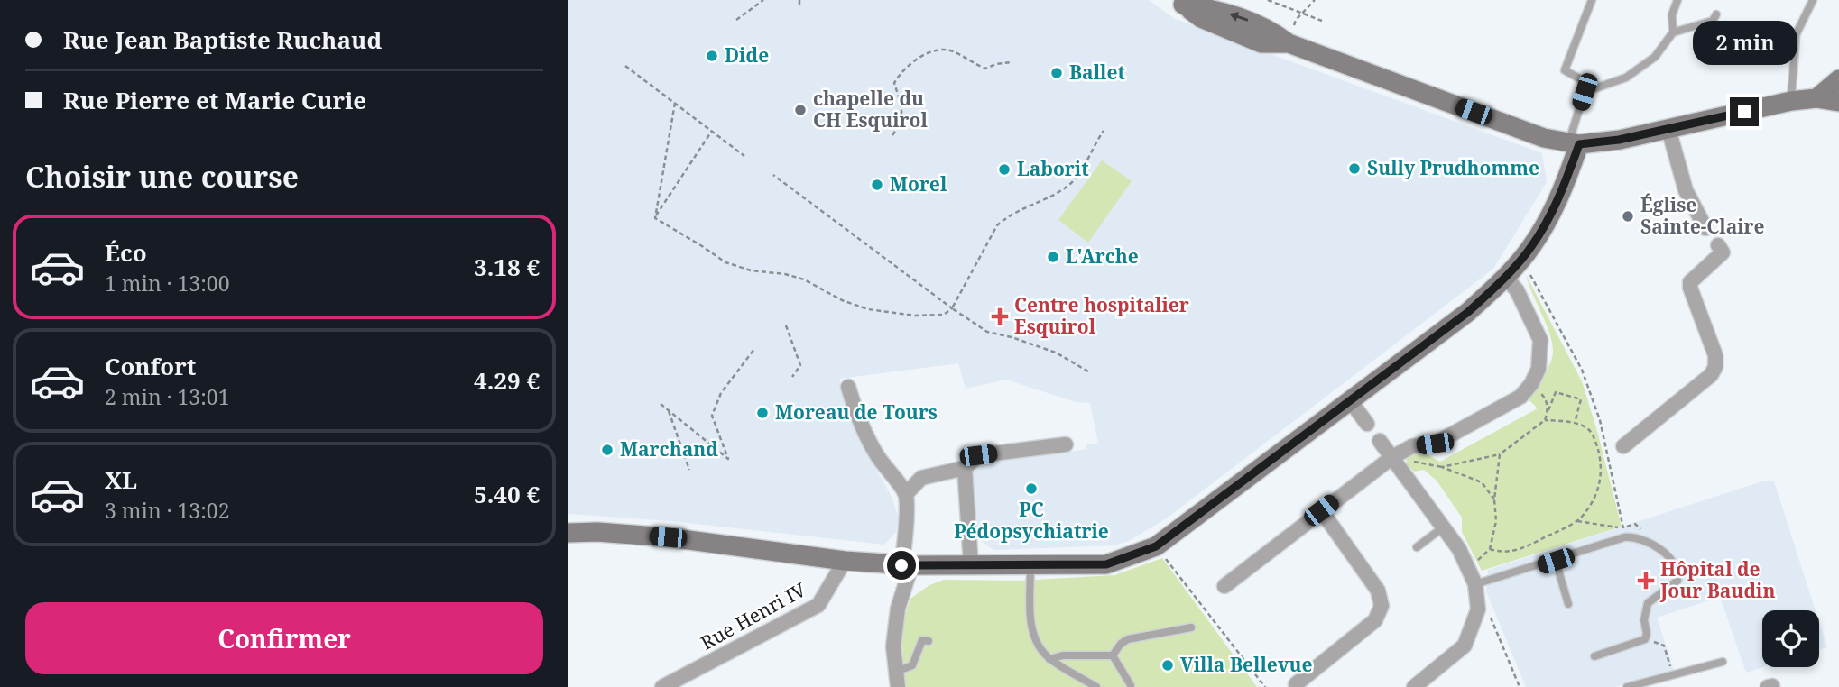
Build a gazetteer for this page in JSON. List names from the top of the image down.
{
  "streets": {
    "street": ["Rue Henri IV"]
  },
  "places": {
    "other": [
      "Dide",
      "Ballet",
      "chapelle du CH Esquirol",
      "Sully Prudhomme",
      "Laborit",
      "Morel",
      "Église Sainte-Claire",
      "L'Arche",
      "Moreau de Tours",
      "Marchand",
      "PC Pédopsychiatrie",
      "Villa Bellevue"
    ],
    "health": ["Centre hospitalier Esquirol", "Hôpital de Jour Baudin"]
  },
  "page": {
    "banner": ["Rue Jean Baptiste Ruchaud", "Rue Pierre et Marie Curie"],
    "bubble": "2 min",
    "heading": "Choisir une course",
    "list": [
      {
        "name": "Éco",
        "note": "1 min · 13:00",
        "value": "3.18 €"
      },
      {
        "name": "Confort",
        "note": "2 min · 13:01",
        "value": "4.29 €"
      },
      {
        "name": "XL",
        "note": "3 min · 13:02",
        "value": "5.40 €"
      }
    ],
    "buttons": "Confirmer"
  }
}
